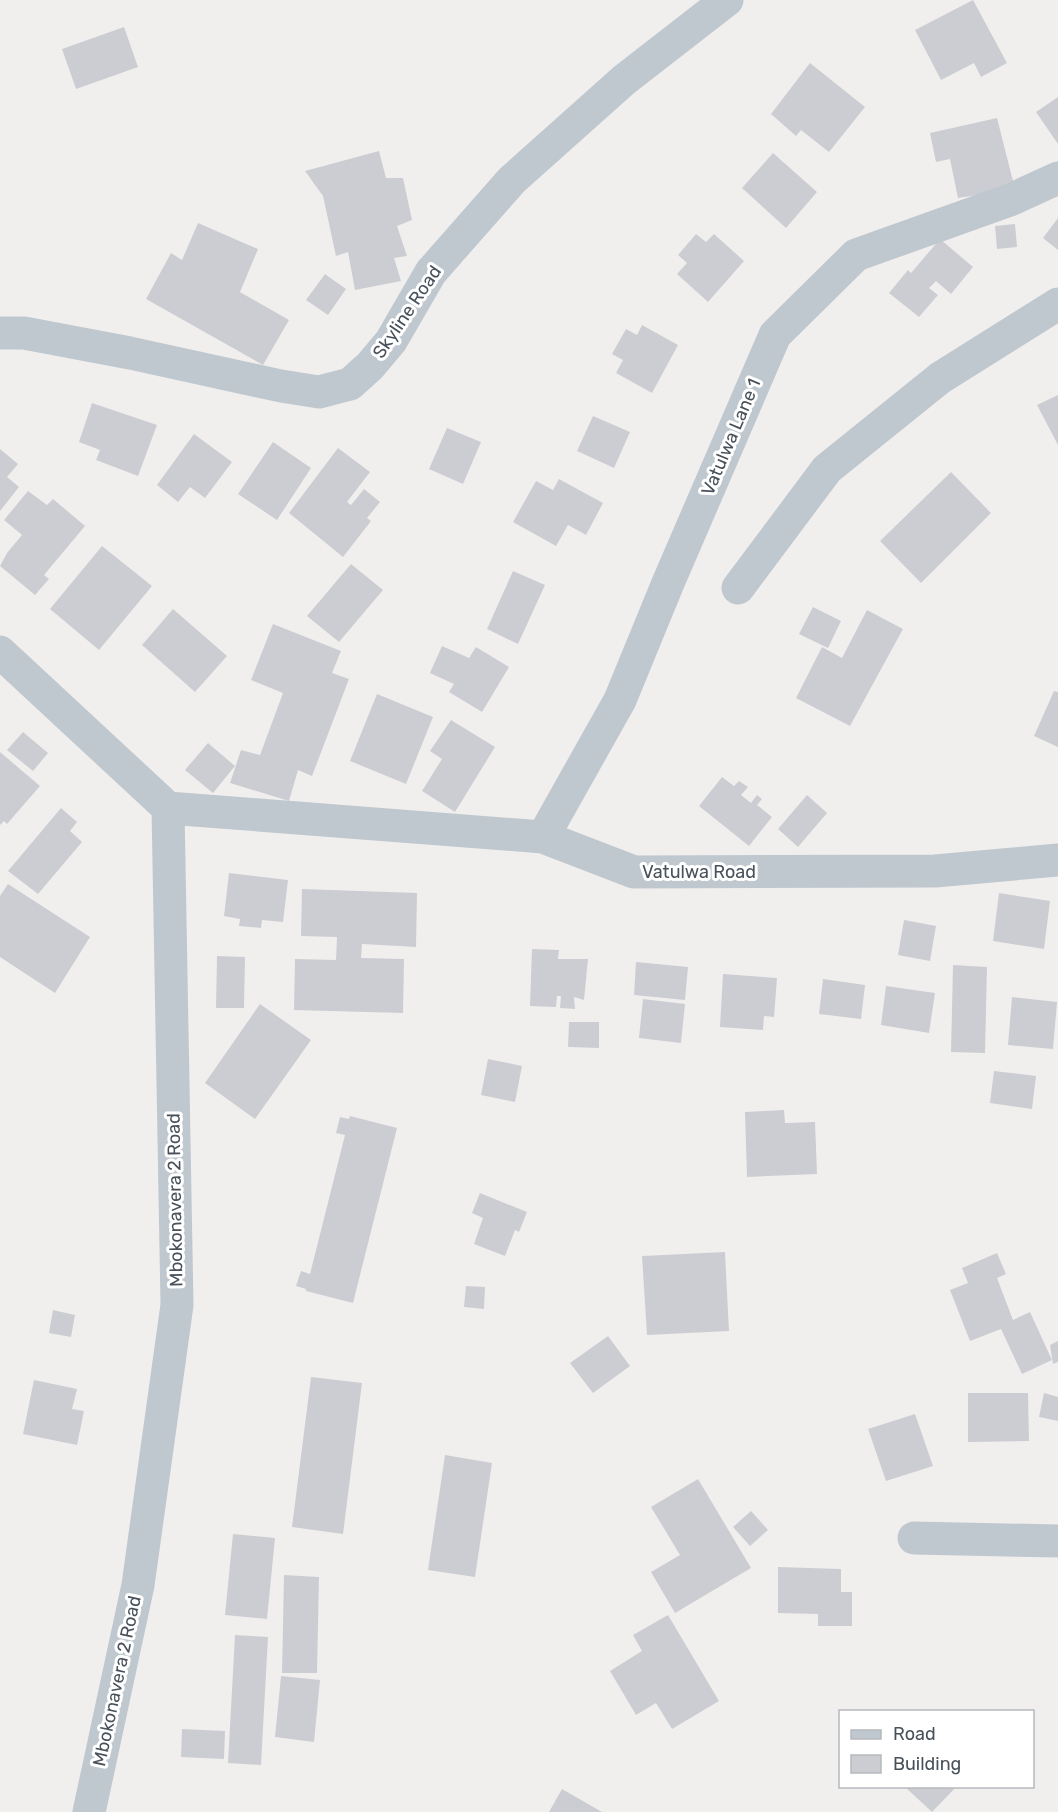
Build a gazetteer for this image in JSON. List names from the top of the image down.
{
  "streets": {
    "street": [
      "Skyline Road",
      "Vatulwa Lane 1",
      "Vatulwa Road",
      "Mbokonavera 2 Road"
    ]
  },
  "crossings": [
    ["Vatulwa Lane 1", "Vatulwa Road"],
    ["Vatulwa Road", "Mbokonavera 2 Road"]
  ],
  "legend": ["Road", "Building"]
}
